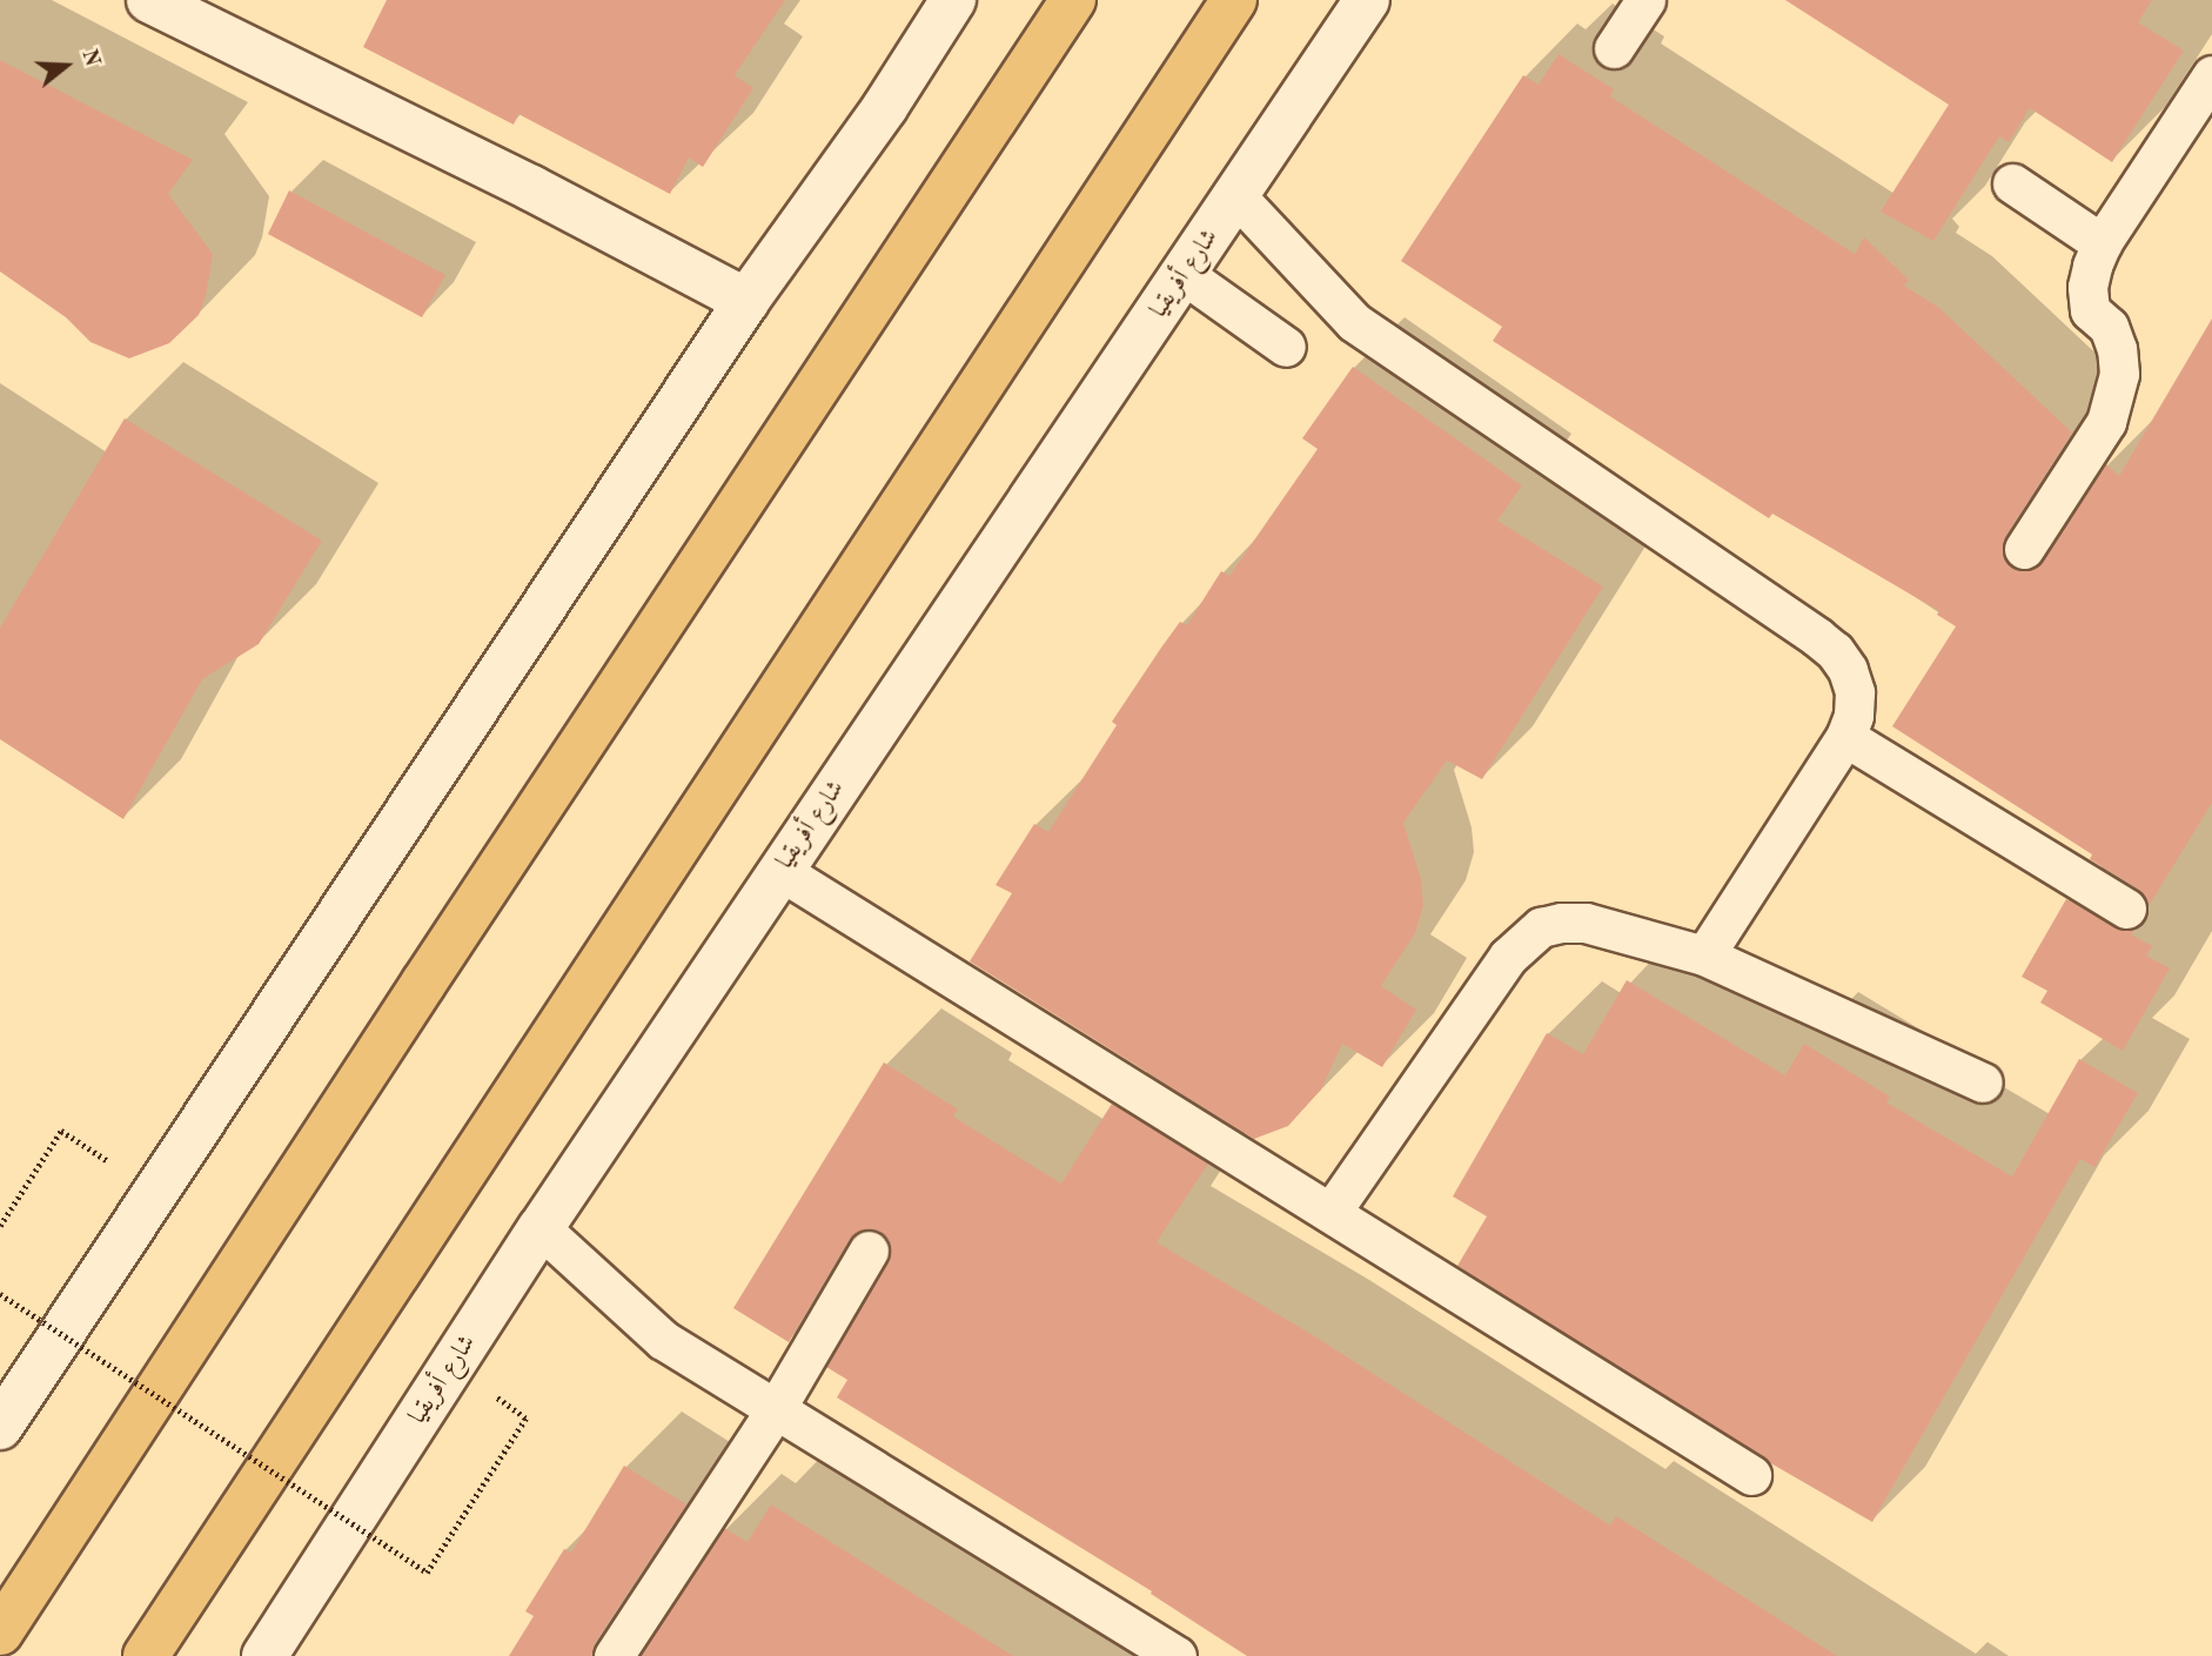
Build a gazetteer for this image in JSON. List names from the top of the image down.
{
  "streets": {
    "street": ["شارع أفريقيا"]
  },
  "north": "right"
}
